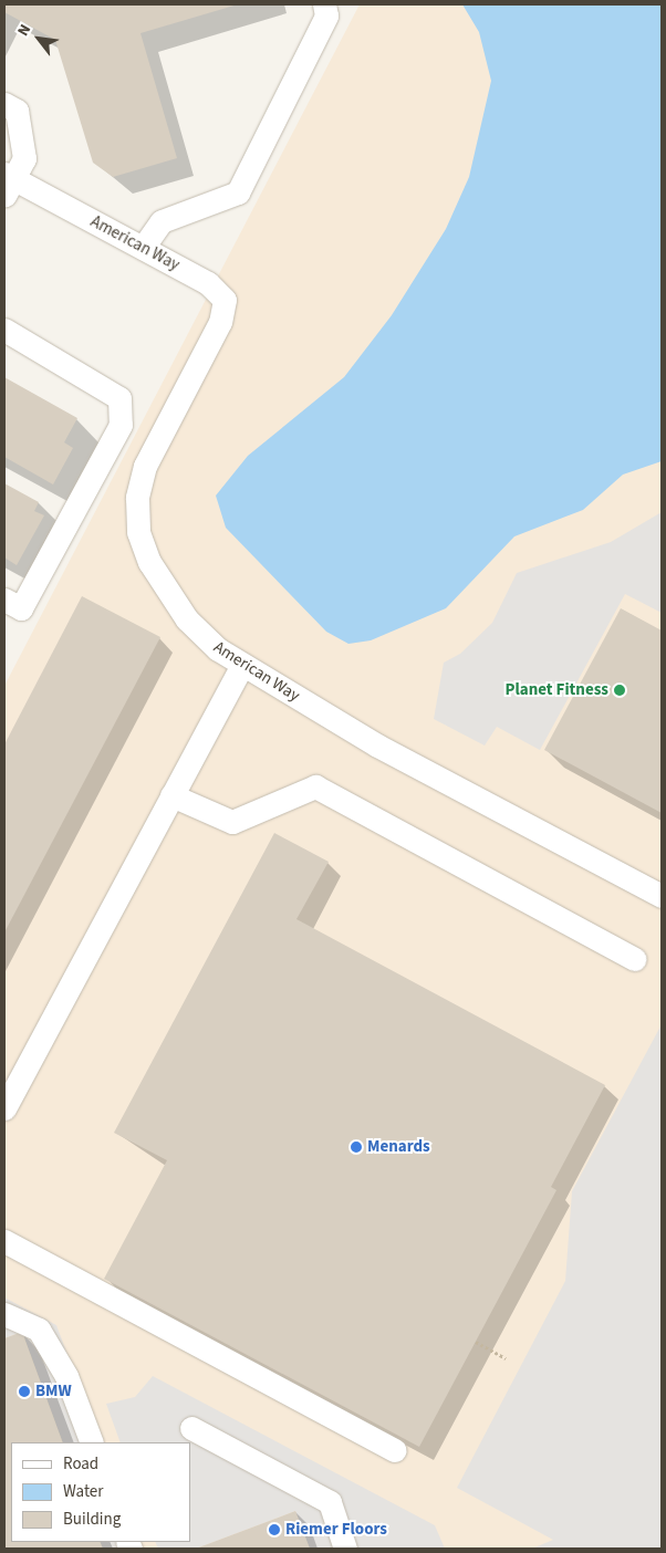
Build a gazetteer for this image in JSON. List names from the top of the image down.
{
  "streets": {
    "street": ["American Way"]
  },
  "places": [
    "Planet Fitness",
    "Menards",
    "BMW",
    "Riemer Floors"
  ],
  "legend": ["Road", "Water", "Building"],
  "north": "top left"
}
